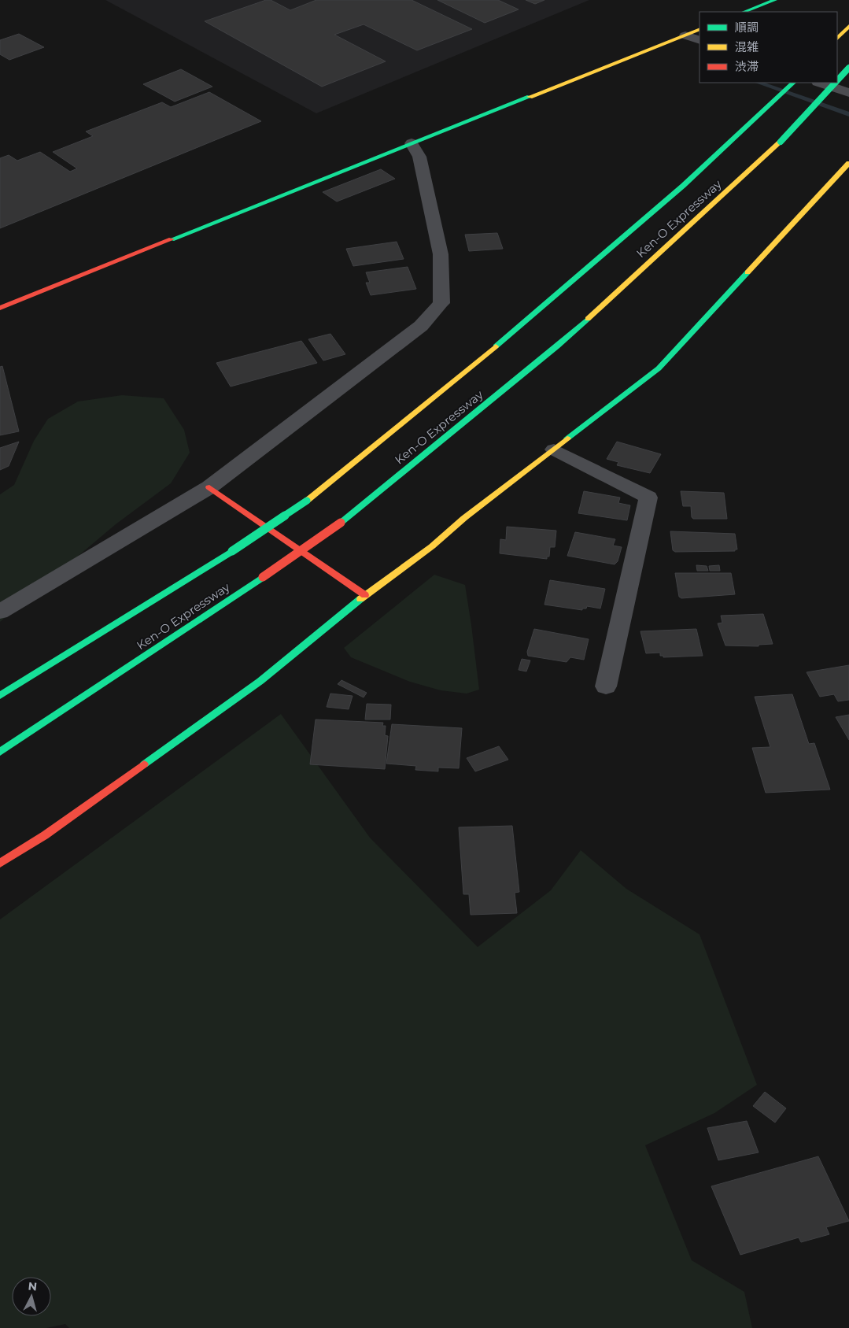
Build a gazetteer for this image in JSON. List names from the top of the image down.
{
  "streets": {
    "main road": ["Ken-O Expressway"]
  },
  "legend": ["順調", "混雑", "渋滞"],
  "north": "top"
}
